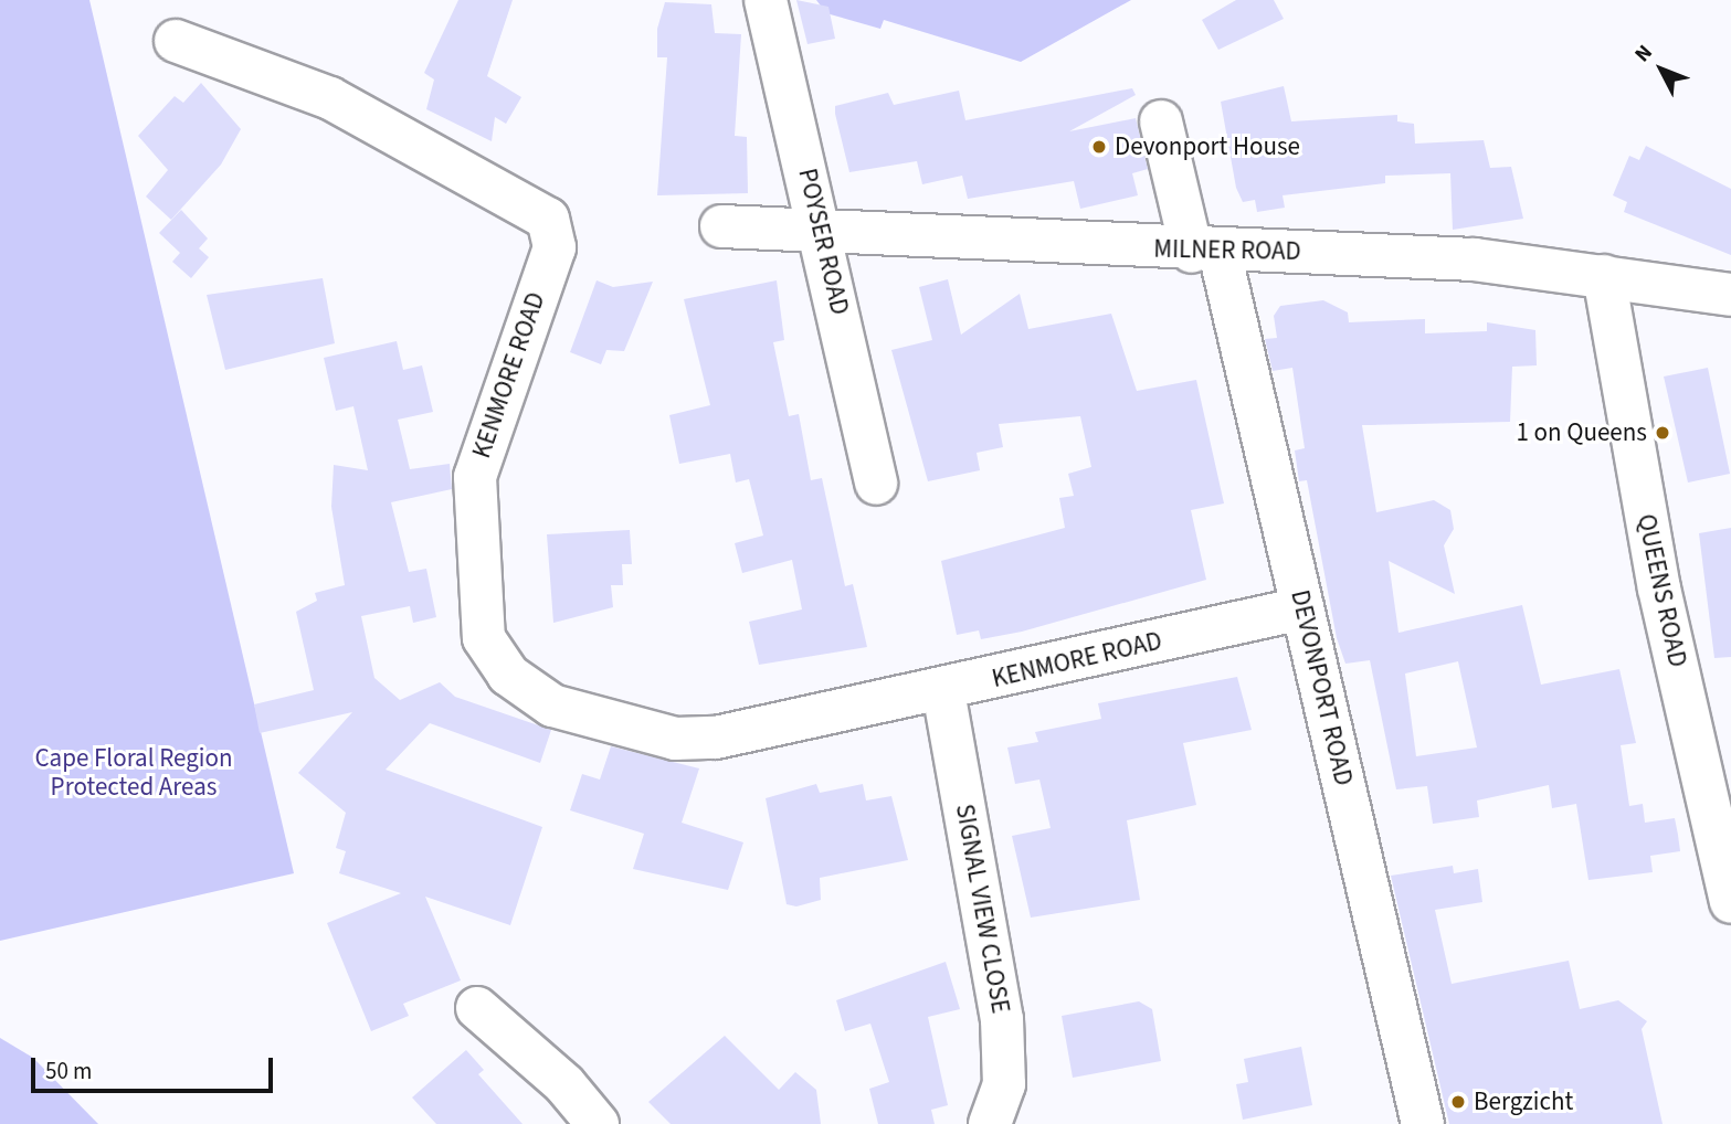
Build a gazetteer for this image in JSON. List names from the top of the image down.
{
  "streets": {
    "street": [
      "POYSER ROAD",
      "MILNER ROAD",
      "KENMORE ROAD",
      "QUEENS ROAD",
      "DEVONPORT ROAD",
      "SIGNAL VIEW CLOSE"
    ]
  },
  "crossings": [
    ["POYSER ROAD", "MILNER ROAD"],
    ["MILNER ROAD", "QUEENS ROAD"],
    ["MILNER ROAD", "DEVONPORT ROAD"],
    ["KENMORE ROAD", "DEVONPORT ROAD"],
    ["KENMORE ROAD", "SIGNAL VIEW CLOSE"]
  ],
  "parks": ["Cape Floral Region Protected Areas"],
  "places": ["Devonport House", "1 on Queens", "Bergzicht"],
  "scale_bar": "50 m",
  "north": "top left"
}
